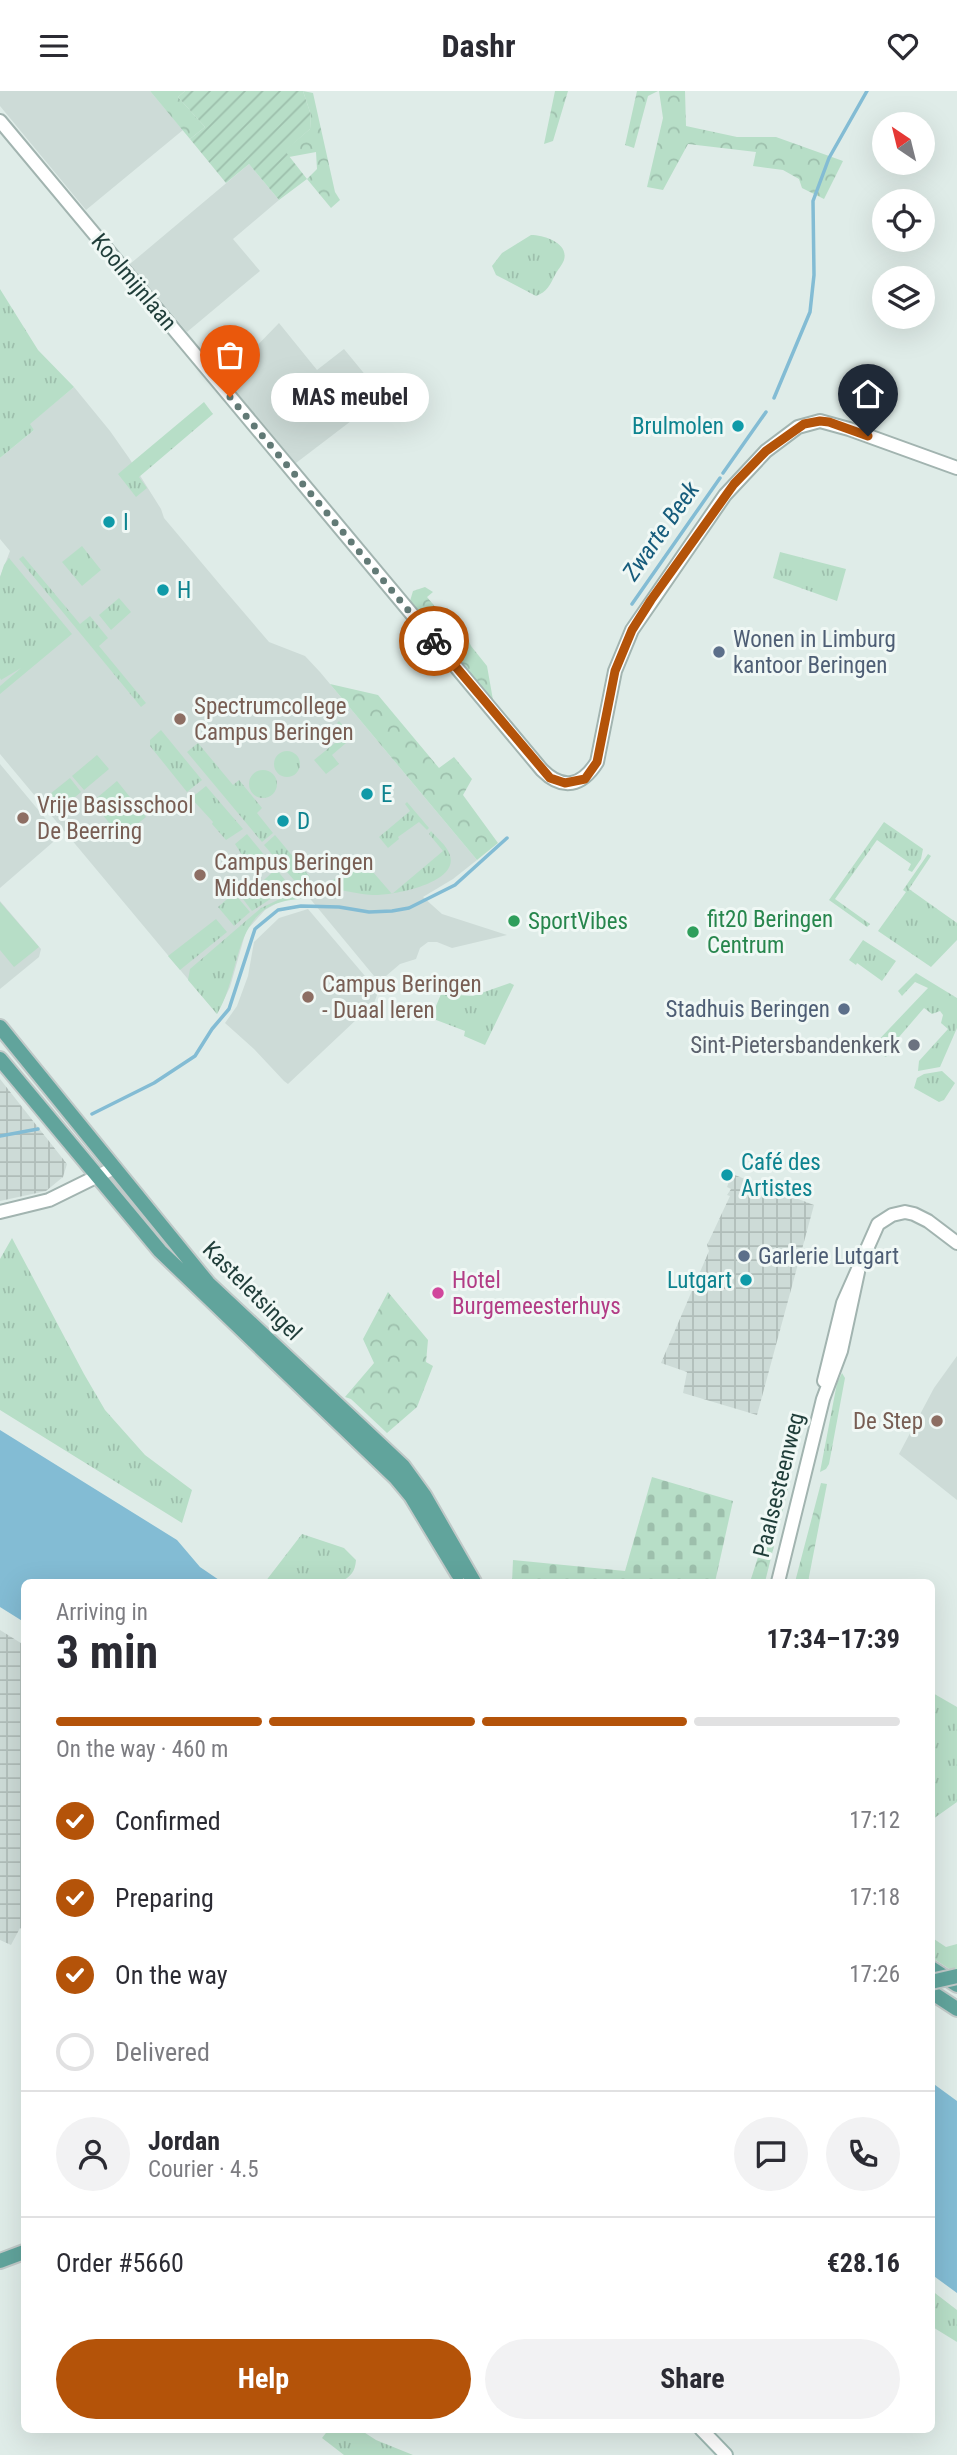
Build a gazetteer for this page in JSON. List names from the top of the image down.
{
  "streets": {
    "main road": ["Kasteletsingel"],
    "street": ["Koolmijnlaan", "Paalsesteenweg"]
  },
  "water": ["Zwarte Beek"],
  "places": [
    "MAS meubel",
    "Brulmolen",
    "I",
    "H",
    "Wonen in Limburg kantoor Beringen",
    "Spectrumcollege Campus Beringen",
    "E",
    "Vrije Basisschool De Beerring",
    "D",
    "Campus Beringen Middenschool",
    "SportVibes",
    "fit20 Beringen Centrum",
    "Campus Beringen - Duaal leren",
    "Stadhuis Beringen",
    "Sint-Pietersbandenkerk",
    "Café des Artistes",
    "Garlerie Lutgart",
    "Lutgart",
    "Hotel Burgemeesterhuys",
    "De Step"
  ],
  "north": "top left",
  "page": {
    "header": "Dashr",
    "bubble": "MAS meubel",
    "heading": ["3 min", "Arriving in", "17:34–17:39"],
    "panel": [
      "Jordan",
      "Courier · 4.5",
      "Order #5660",
      "€28.16"
    ],
    "bar": "On the way · 460 m",
    "list": [
      ["Confirmed", "17:12"],
      ["Preparing", "17:18"],
      ["On the way", "17:26"],
      "Delivered"
    ],
    "buttons": ["Help", "Share"]
  }
}
